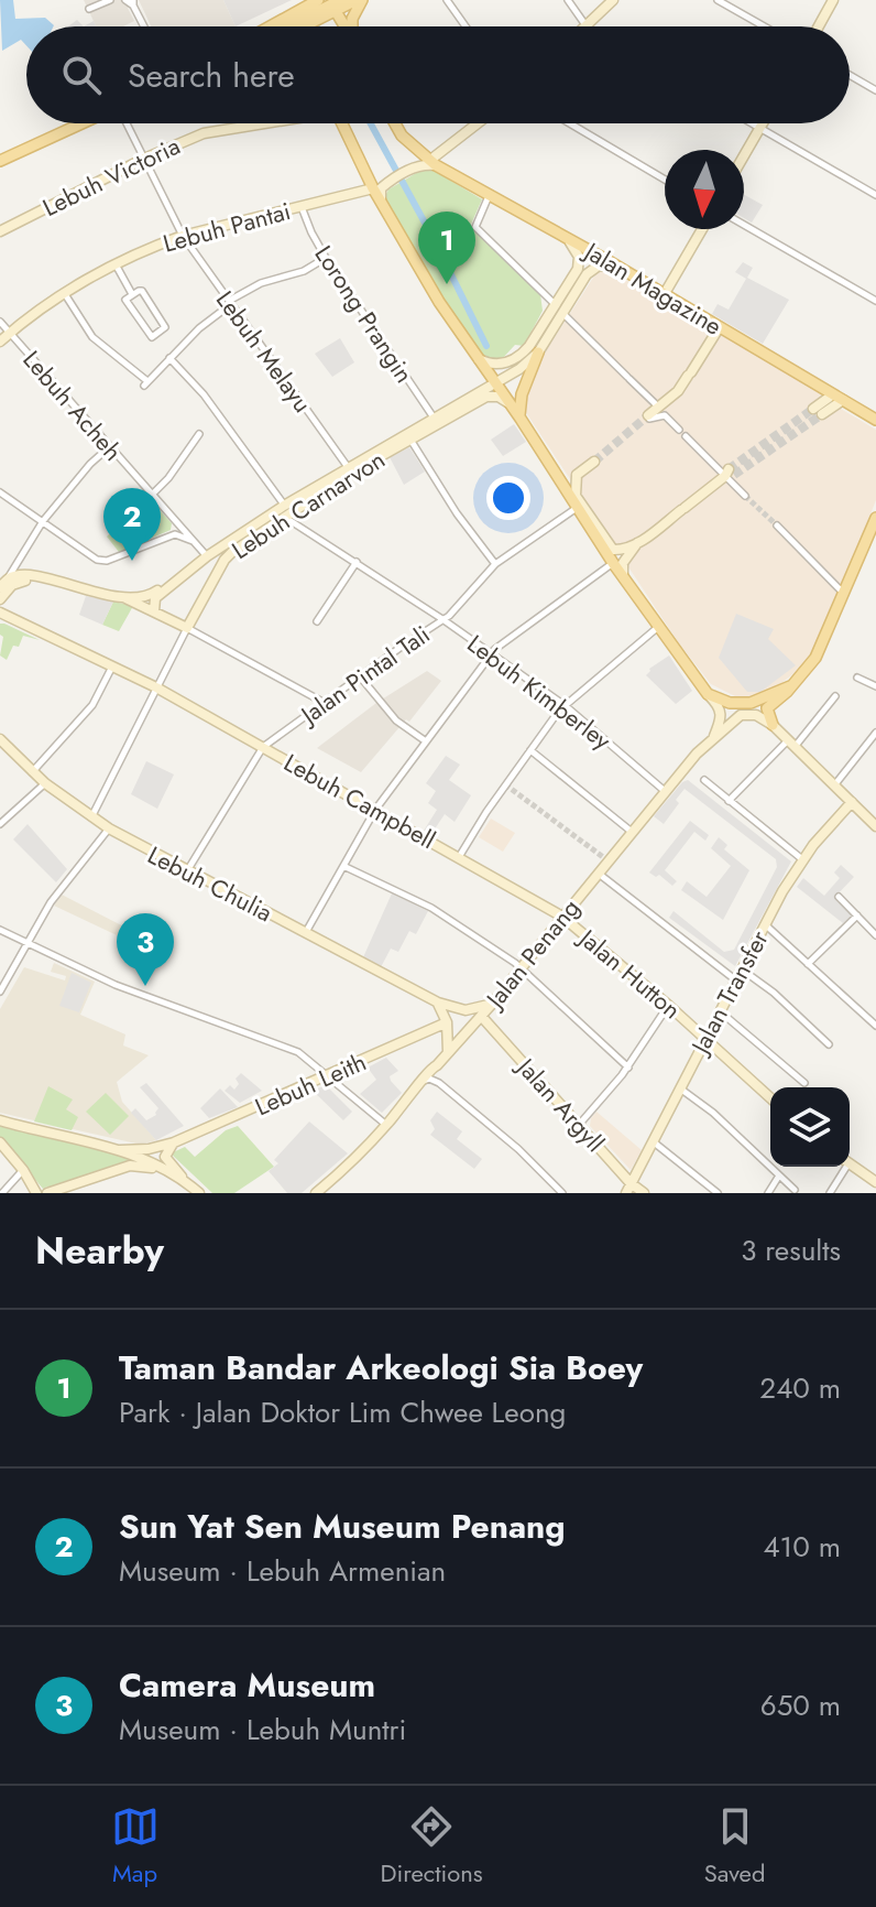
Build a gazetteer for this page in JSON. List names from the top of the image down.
{
  "streets": {
    "main road": [
      "Lebuh Victoria",
      "Lebuh Pantai",
      "Jalan Magazine",
      "Lebuh Carnarvon",
      "Lebuh Campbell",
      "Lebuh Chulia",
      "Jalan Penang",
      "Jalan Hutton",
      "Jalan Transfer",
      "Lebuh Leith",
      "Jalan Argyll"
    ],
    "street": [
      "Lorong Prangin",
      "Lebuh Melayu",
      "Lebuh Acheh",
      "Jalan Pintal Tali",
      "Lebuh Kimberley"
    ]
  },
  "crossings": [
    ["Lebuh Victoria", "Lebuh Melayu"],
    ["Lebuh Pantai", "Lorong Prangin"],
    ["Lebuh Pantai", "Lebuh Melayu"],
    ["Lebuh Pantai", "Lebuh Acheh"],
    ["Jalan Magazine", "Lebuh Carnarvon"],
    ["Lorong Prangin", "Lebuh Carnarvon"],
    ["Lebuh Melayu", "Lebuh Carnarvon"],
    ["Lebuh Acheh", "Lebuh Carnarvon"],
    ["Lebuh Carnarvon", "Lebuh Kimberley"],
    ["Lebuh Carnarvon", "Lebuh Campbell"],
    ["Lebuh Carnarvon", "Lebuh Chulia"],
    ["Jalan Pintal Tali", "Lebuh Kimberley"],
    ["Jalan Pintal Tali", "Lebuh Campbell"],
    ["Jalan Pintal Tali", "Lebuh Chulia"],
    ["Lebuh Kimberley", "Jalan Penang"],
    ["Lebuh Campbell", "Jalan Penang"],
    ["Lebuh Campbell", "Jalan Hutton"],
    ["Lebuh Chulia", "Jalan Penang"],
    ["Jalan Penang", "Jalan Hutton"],
    ["Jalan Penang", "Jalan Argyll"],
    ["Jalan Hutton", "Jalan Transfer"],
    ["Jalan Transfer", "Jalan Argyll"]
  ],
  "north": "bottom",
  "page": {
    "search": "Search here",
    "pins": ["1", "2", "3"],
    "heading": ["Nearby", "3 results"],
    "list": [
      {
        "mark": "1",
        "name": "Taman Bandar Arkeologi Sia Boey",
        "note": "Park · Jalan Doktor Lim Chwee Leong",
        "value": "240 m"
      },
      {
        "mark": "2",
        "name": "Sun Yat Sen Museum Penang",
        "note": "Museum · Lebuh Armenian",
        "value": "410 m"
      },
      {
        "mark": "3",
        "name": "Camera Museum",
        "note": "Museum · Lebuh Muntri",
        "value": "650 m"
      }
    ],
    "nav": ["Map", "Directions", "Saved"]
  }
}
